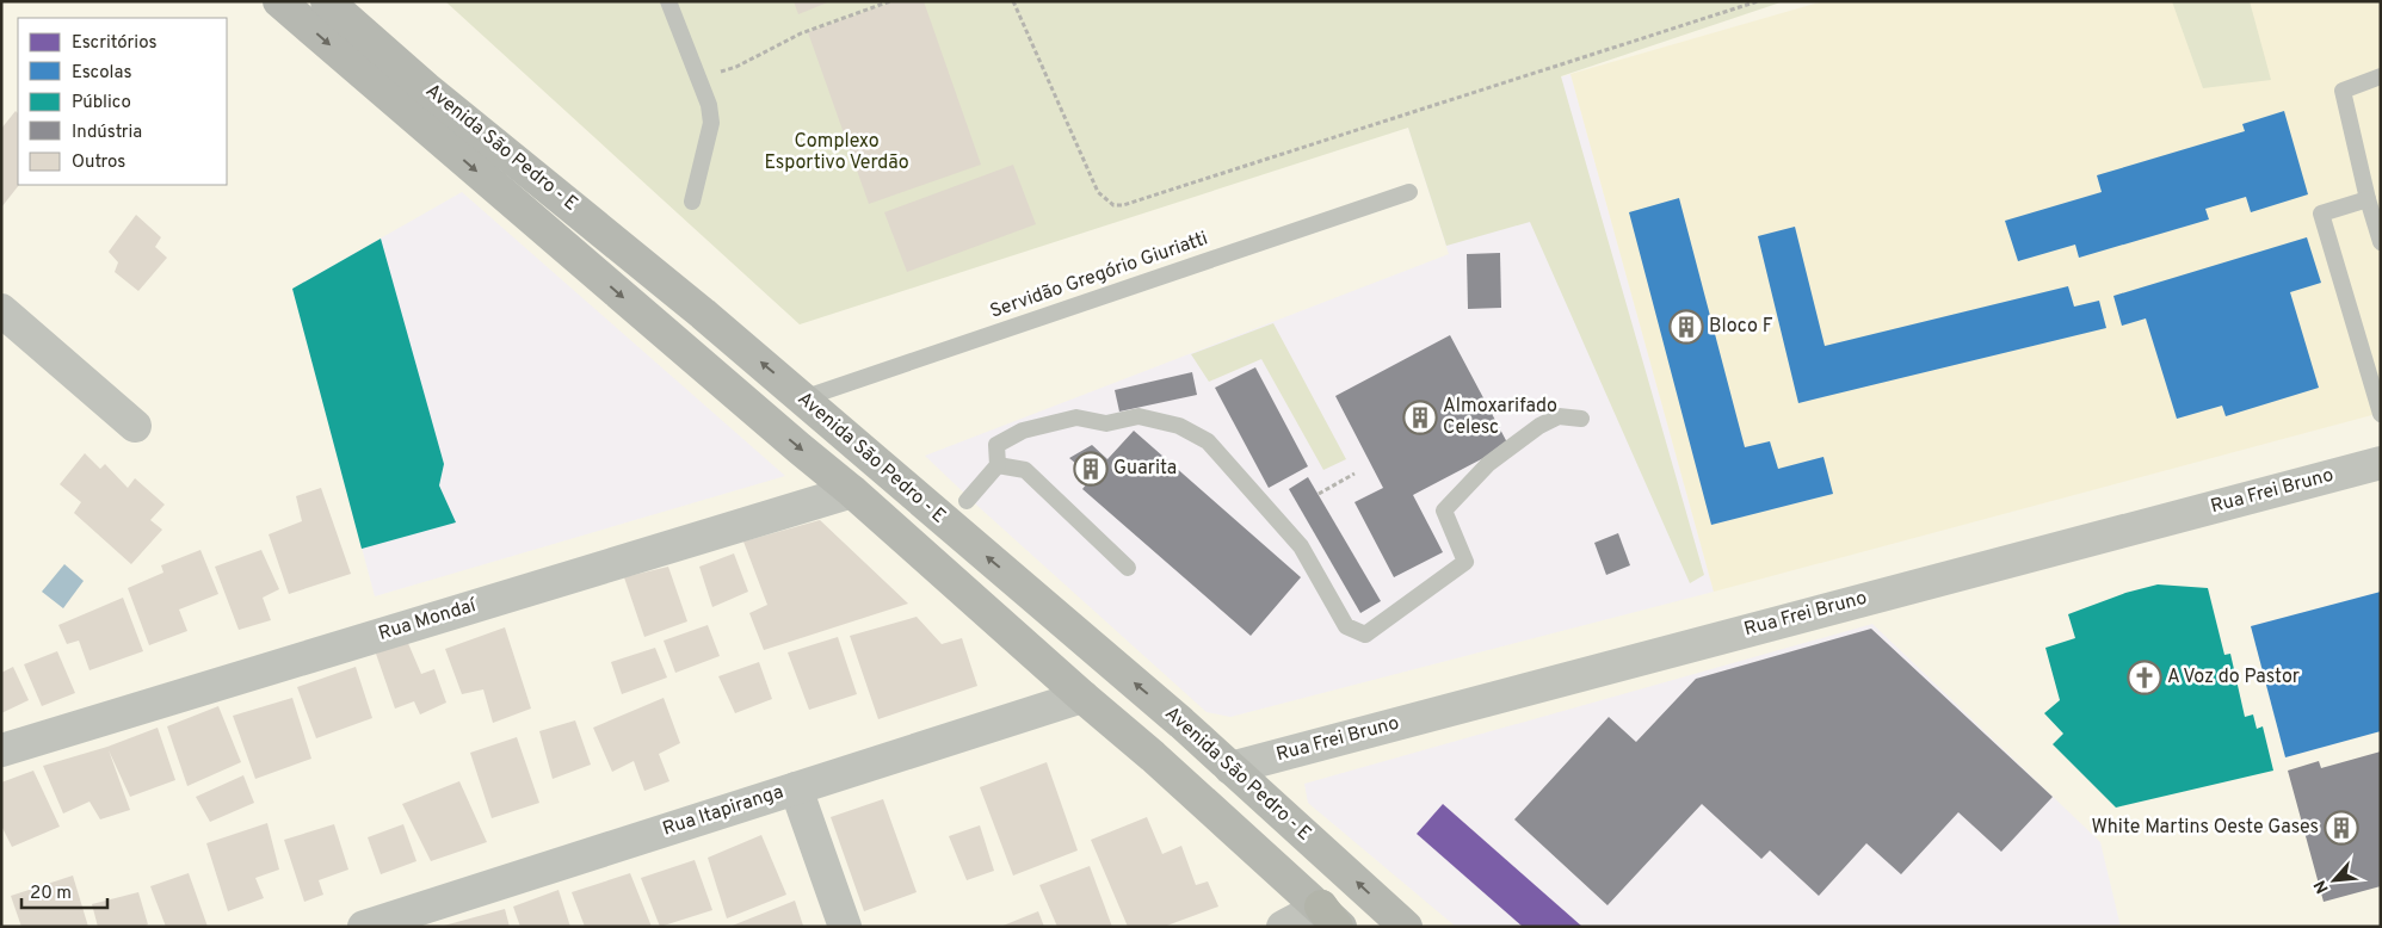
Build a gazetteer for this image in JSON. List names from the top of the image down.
{
  "streets": {
    "main road": ["Avenida São Pedro - E"],
    "street": ["Rua Frei Bruno", "Rua Mondaí", "Rua Itapiranga"],
    "lane": ["Servidão Gregório Giuriatti"]
  },
  "crossings": [
    ["Avenida São Pedro - E", "Servidão Gregório Giuriatti"],
    ["Avenida São Pedro - E", "Rua Frei Bruno"],
    ["Avenida São Pedro - E", "Rua Mondaí"],
    ["Avenida São Pedro - E", "Rua Itapiranga"]
  ],
  "parks": ["Complexo Esportivo Verdão"],
  "places": {
    "building": [
      "Bloco F",
      "Almoxarifado Celesc",
      "Guarita",
      "White Martins Oeste Gases"
    ],
    "church": ["A Voz do Pastor"]
  },
  "legend": [
    "Escritórios",
    "Escolas",
    "Público",
    "Indústria",
    "Outros"
  ],
  "scale_bar": "20 m",
  "north": "bottom left"
}
